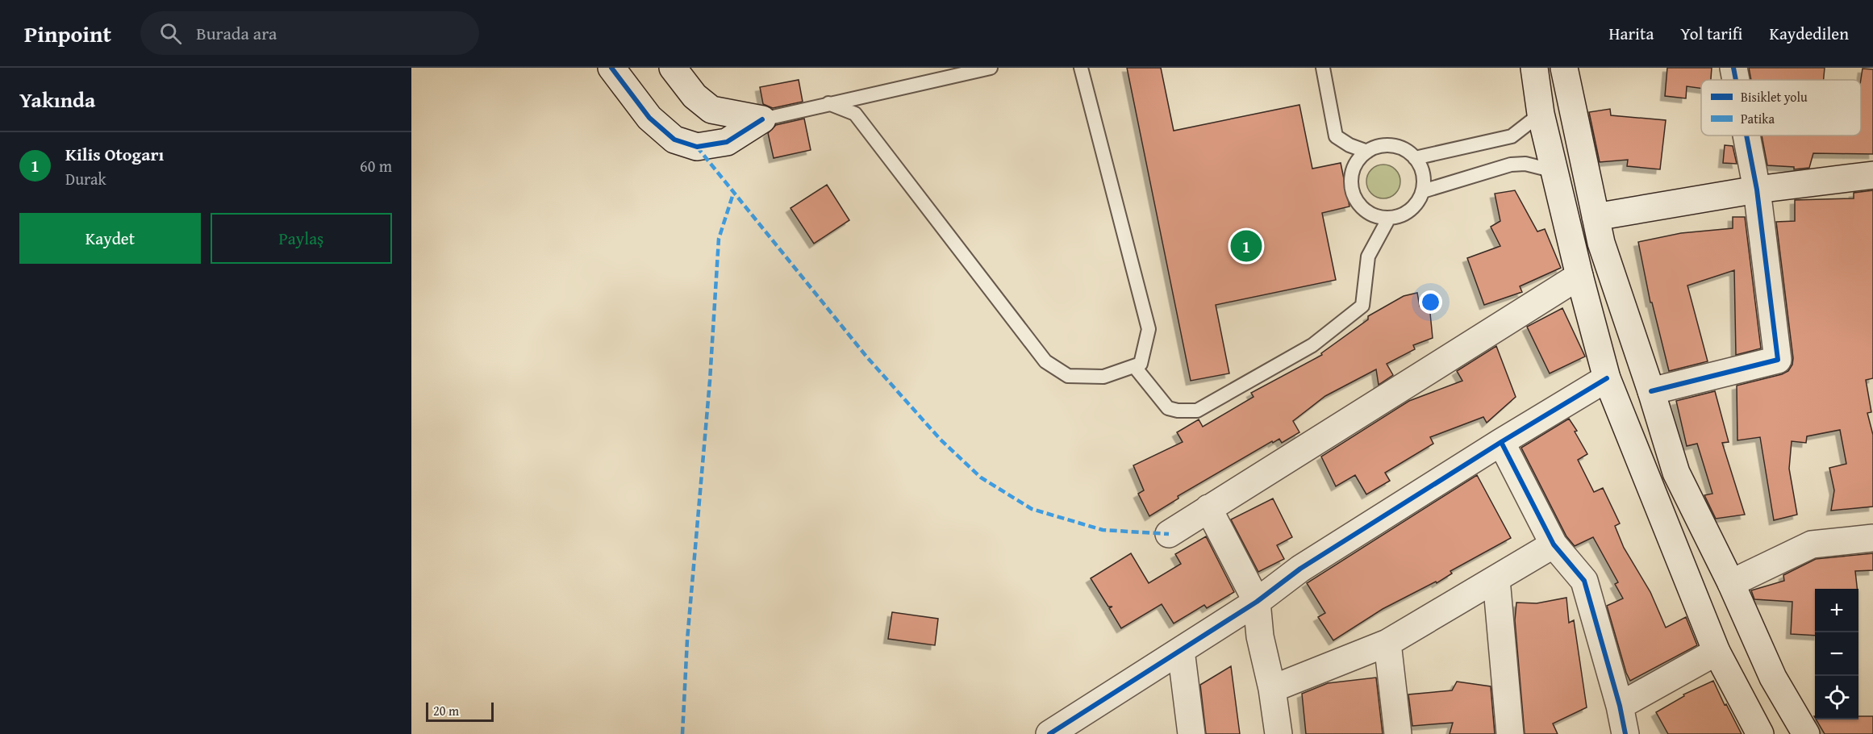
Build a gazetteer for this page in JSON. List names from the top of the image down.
{
  "legend": ["Bisiklet yolu", "Patika"],
  "scale_bar": "20 m",
  "page": {
    "header": "Pinpoint",
    "search": "Burada ara",
    "nav": ["Harita", "Yol tarifi", "Kaydedilen"],
    "heading": "Yakında",
    "list": [
      {
        "mark": "1",
        "name": "Kilis Otogarı",
        "note": "Durak",
        "value": "60 m"
      }
    ],
    "buttons": ["Kaydet", "Paylaş"],
    "pins": "1",
    "map_buttons": ["+", "−"],
    "scale": "20 m"
  }
}
